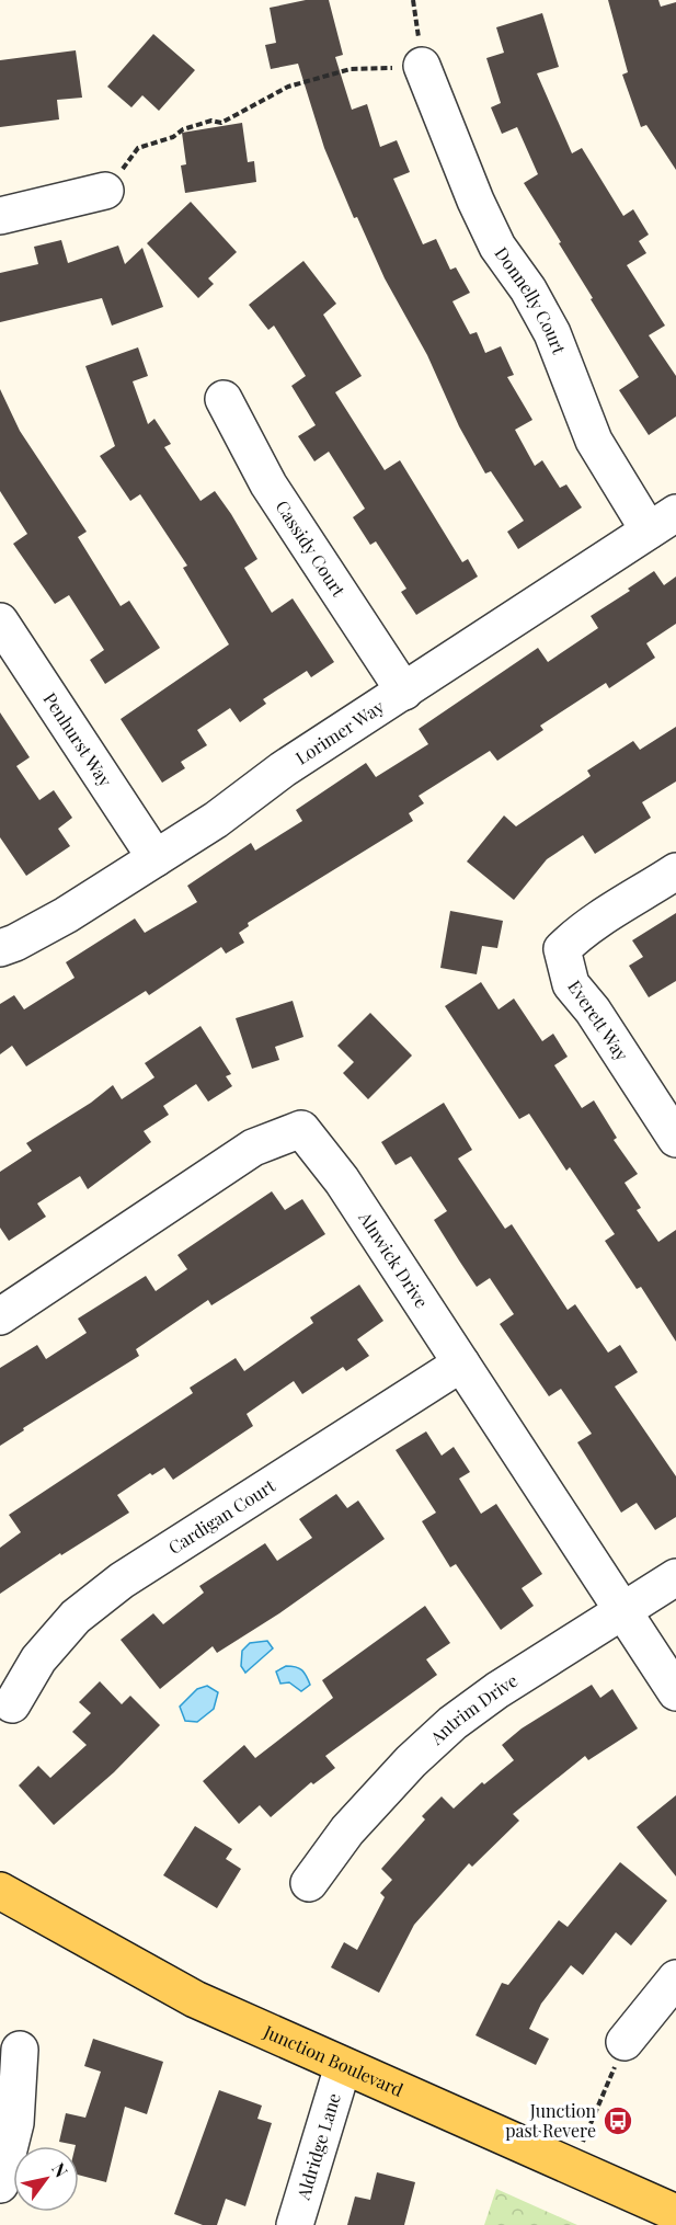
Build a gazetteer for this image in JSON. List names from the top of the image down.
{
  "streets": {
    "main road": ["Junction Boulevard"],
    "street": [
      "Donnelly Court",
      "Cassidy Court",
      "Lorimer Way",
      "Penhurst Way",
      "Everett Way",
      "Alnwick Drive",
      "Cardigan Court",
      "Antrim Drive",
      "Aldridge Lane"
    ]
  },
  "crossings": [
    ["Donnelly Court", "Lorimer Way"],
    ["Cassidy Court", "Lorimer Way"],
    ["Lorimer Way", "Penhurst Way"],
    ["Alnwick Drive", "Cardigan Court"],
    ["Alnwick Drive", "Antrim Drive"],
    ["Junction Boulevard", "Aldridge Lane"]
  ],
  "places": {
    "bus stop": ["Junction past Revere"]
  },
  "north": "top right"
}
